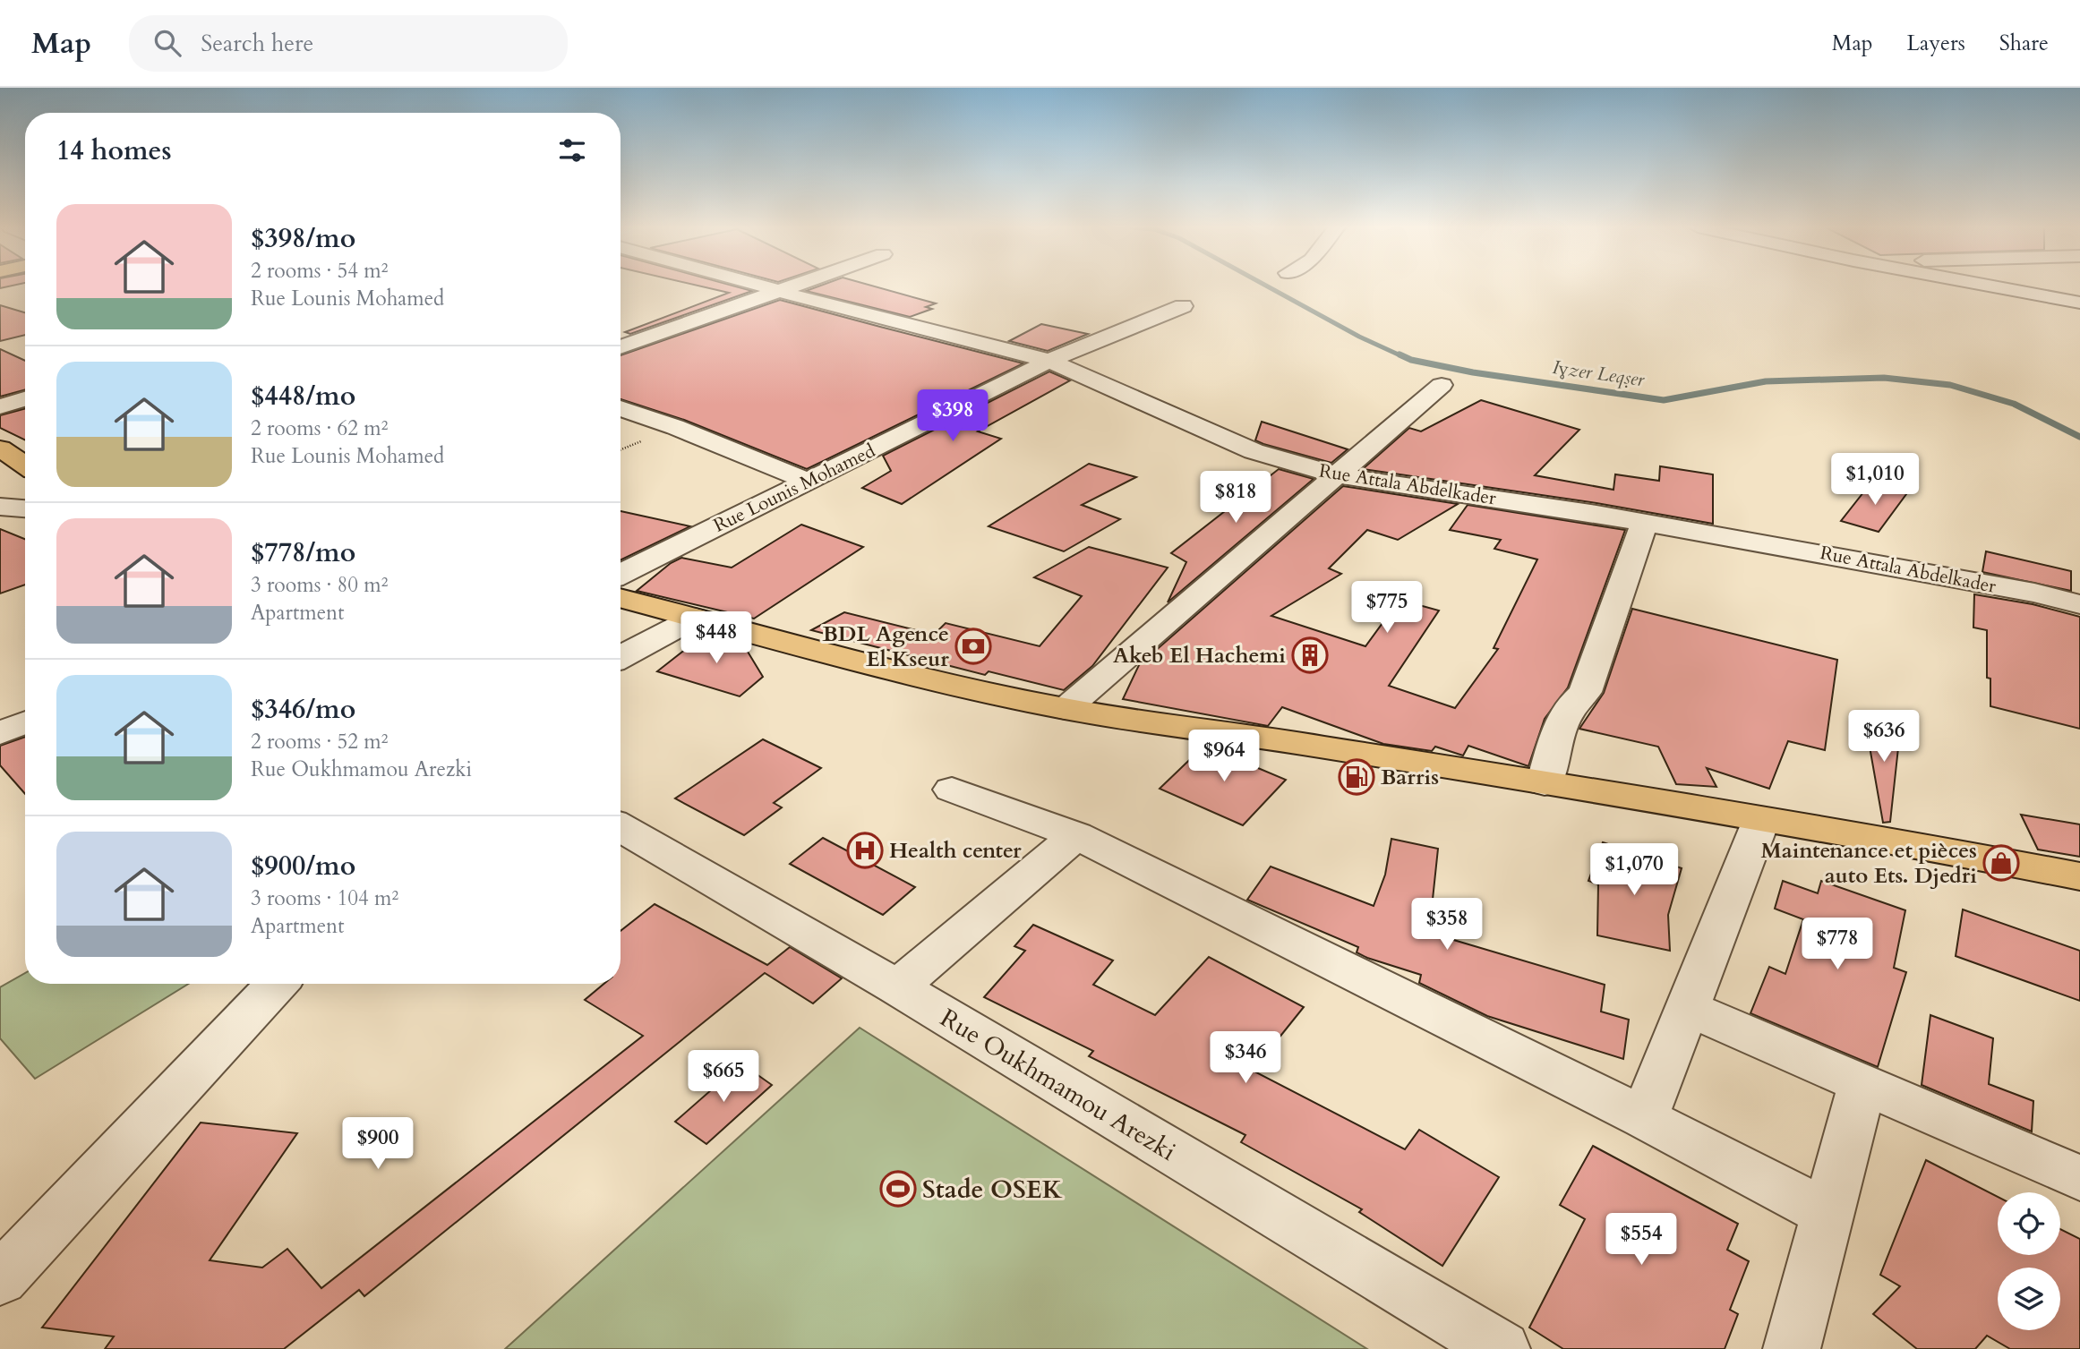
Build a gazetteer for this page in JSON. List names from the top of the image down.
{
  "streets": {
    "street": ["Rue Attala Abdelkader", "Rue Lounis Mohamed", "Rue Oukhmamou Arezki"]
  },
  "crossings": [
    ["Rue Attala Abdelkader", "Rue Lounis Mohamed"]
  ],
  "water": ["Iɣzer Leqṣer"],
  "places": {
    "bank": ["BDL Agence El Kseur"],
    "building": ["Akeb El Hachemi"],
    "fuel station": ["Barris"],
    "hospital": ["Health center"],
    "shop": ["Maintenance et pièces auto Ets. Djedri"],
    "sports": ["Stade OSEK"]
  },
  "page": {
    "header": "Map",
    "search": "Search here",
    "nav": ["Map", "Layers", "Share"],
    "heading": "14 homes",
    "list": [
      {
        "name": "$398/mo",
        "note": "2 rooms · 54 m² · Rue Lounis Mohamed"
      },
      {
        "name": "$448/mo",
        "note": "2 rooms · 62 m² · Rue Lounis Mohamed"
      },
      {
        "name": "$778/mo",
        "note": "3 rooms · 80 m² · Apartment"
      },
      {
        "name": "$346/mo",
        "note": "2 rooms · 52 m² · Rue Oukhmamou Arezki"
      },
      {
        "name": "$900/mo",
        "note": "3 rooms · 104 m² · Apartment"
      }
    ],
    "price": [
      "$398",
      "$1,010",
      "$818",
      "$775",
      "$448",
      "$636",
      "$964",
      "$1,070",
      "$358",
      "$778",
      "$346",
      "$665",
      "$900",
      "$554"
    ]
  }
}
